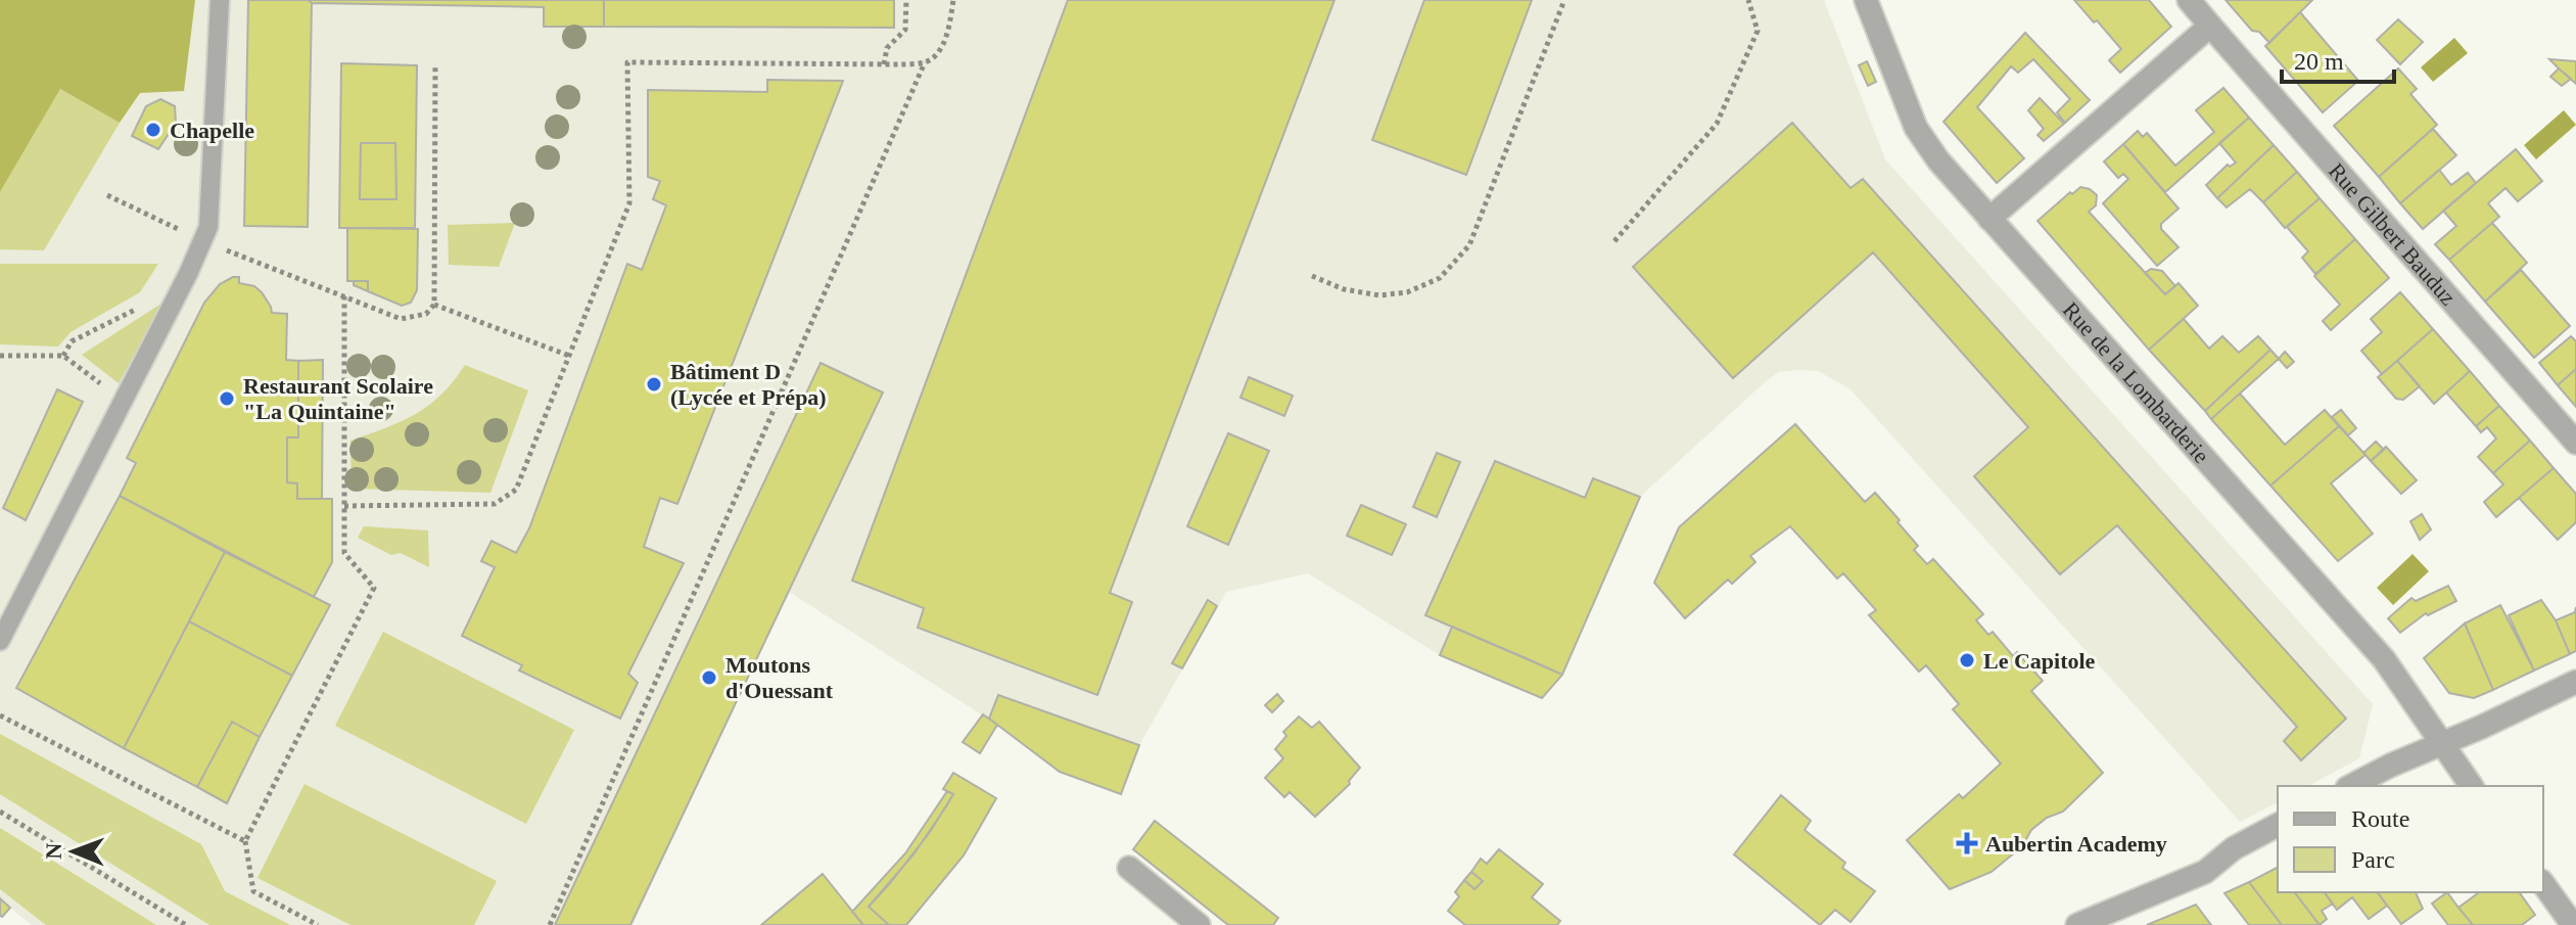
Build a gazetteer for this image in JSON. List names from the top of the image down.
{
  "streets": {
    "street": ["Rue Gilbert Bauduz", "Rue de la Lombarderie"]
  },
  "places": {
    "other": [
      "Chapelle",
      "Bâtiment D (Lycée et Prépa)",
      "Restaurant Scolaire \"La Quintaine\"",
      "Le Capitole",
      "Moutons d'Ouessant"
    ],
    "health": ["Aubertin Academy"]
  },
  "legend": ["Route", "Parc"],
  "scale_bar": "20 m",
  "north": "left"
}
